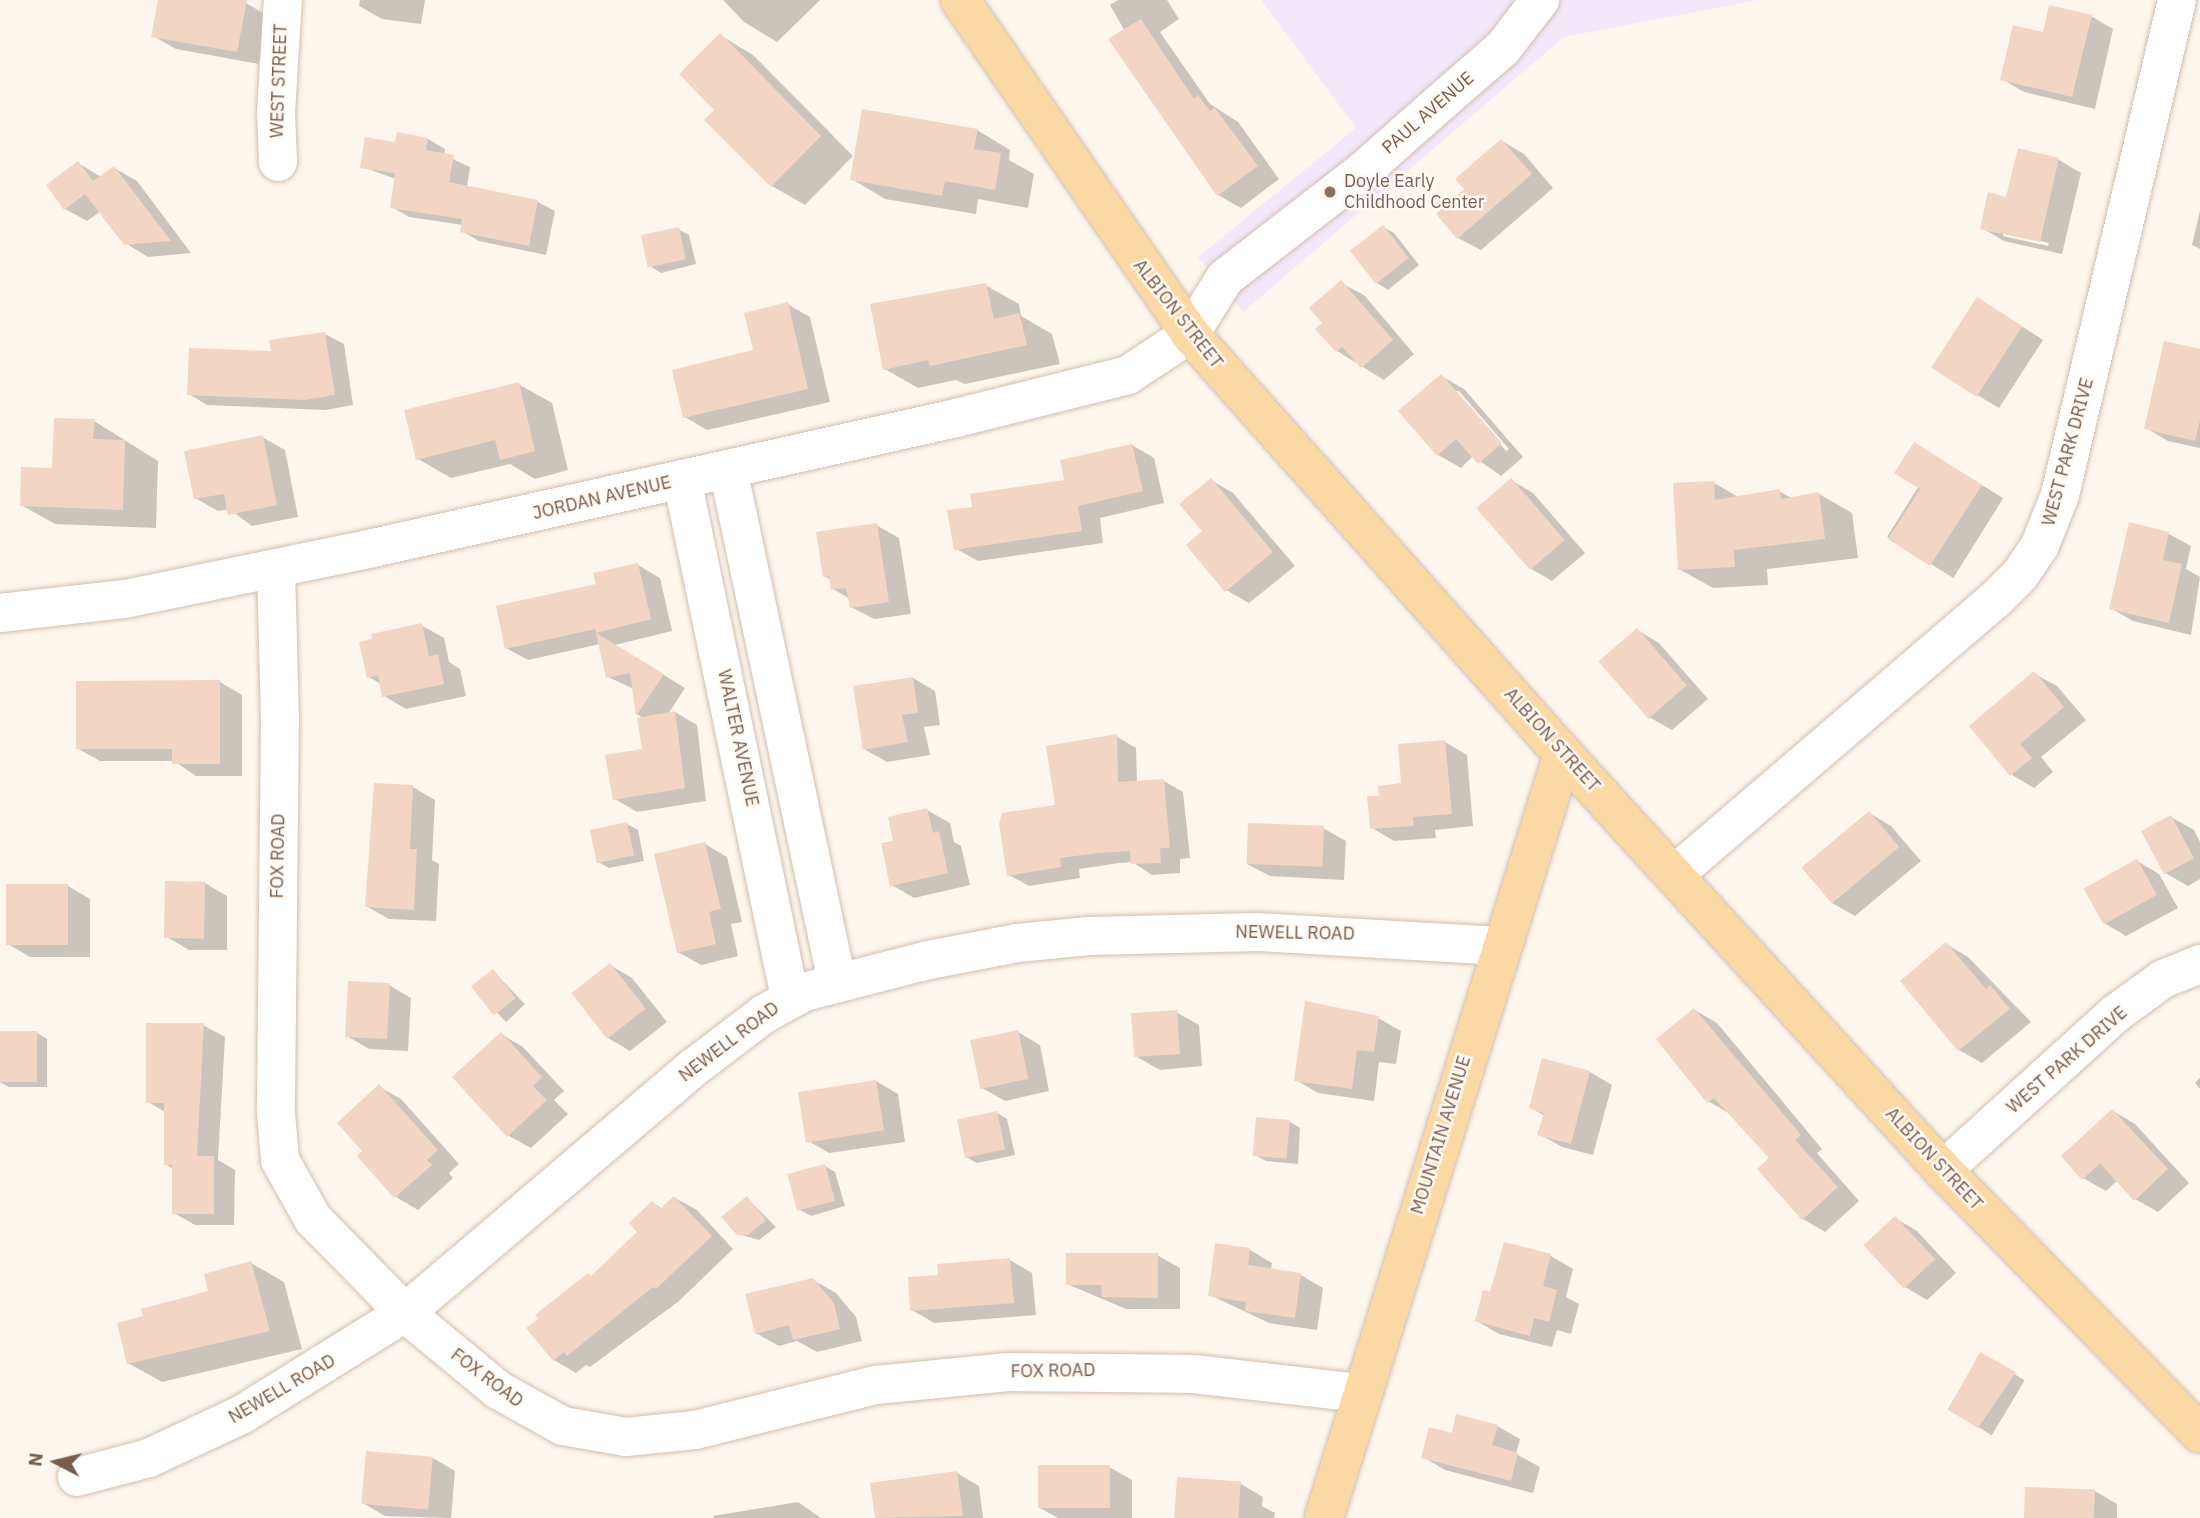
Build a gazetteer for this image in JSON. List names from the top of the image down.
{
  "streets": {
    "main road": ["ALBION STREET", "MOUNTAIN AVENUE"],
    "street": [
      "WEST STREET",
      "PAUL AVENUE",
      "WEST PARK DRIVE",
      "JORDAN AVENUE",
      "WALTER AVENUE",
      "FOX ROAD",
      "NEWELL ROAD"
    ]
  },
  "crossings": [
    ["PAUL AVENUE", "ALBION STREET"],
    ["PAUL AVENUE", "JORDAN AVENUE"],
    ["ALBION STREET", "WEST PARK DRIVE"],
    ["ALBION STREET", "JORDAN AVENUE"],
    ["ALBION STREET", "MOUNTAIN AVENUE"],
    ["JORDAN AVENUE", "WALTER AVENUE"],
    ["JORDAN AVENUE", "FOX ROAD"],
    ["WALTER AVENUE", "NEWELL ROAD"],
    ["FOX ROAD", "NEWELL ROAD"],
    ["FOX ROAD", "MOUNTAIN AVENUE"],
    ["NEWELL ROAD", "MOUNTAIN AVENUE"]
  ],
  "places": ["Doyle Early Childhood Center"],
  "north": "left"
}
